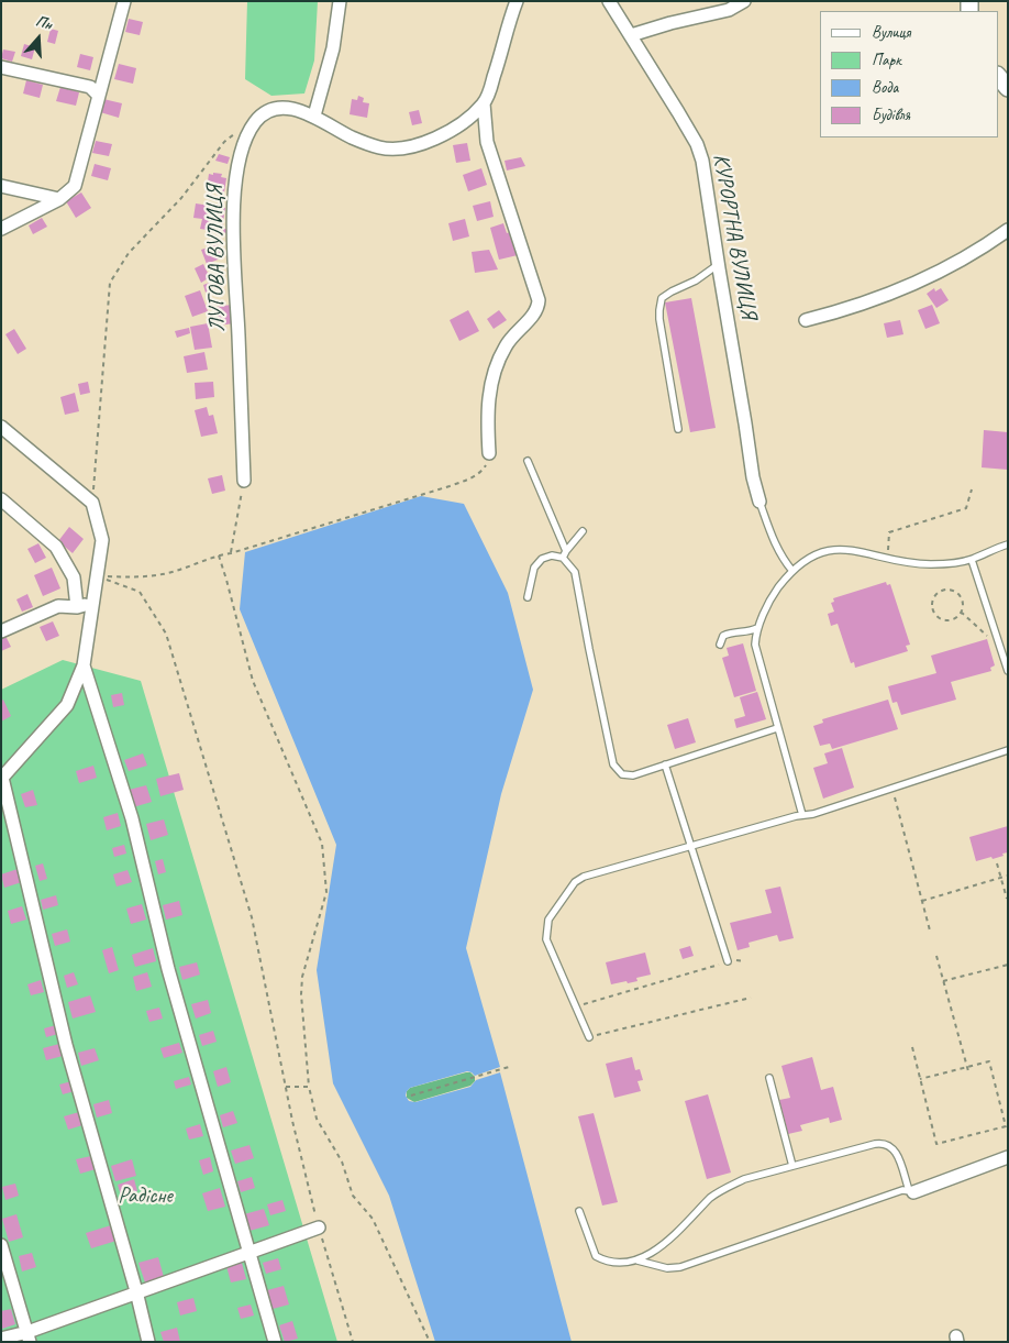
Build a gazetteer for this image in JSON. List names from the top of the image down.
{
  "streets": {
    "street": ["КУРОРТНА ВУЛИЦЯ", "ЛУГОВА ВУЛИЦЯ"]
  },
  "parks": ["Радісне"],
  "legend": [
    "Вулиця",
    "Парк",
    "Вода",
    "Будівля"
  ],
  "north": "top"
}
